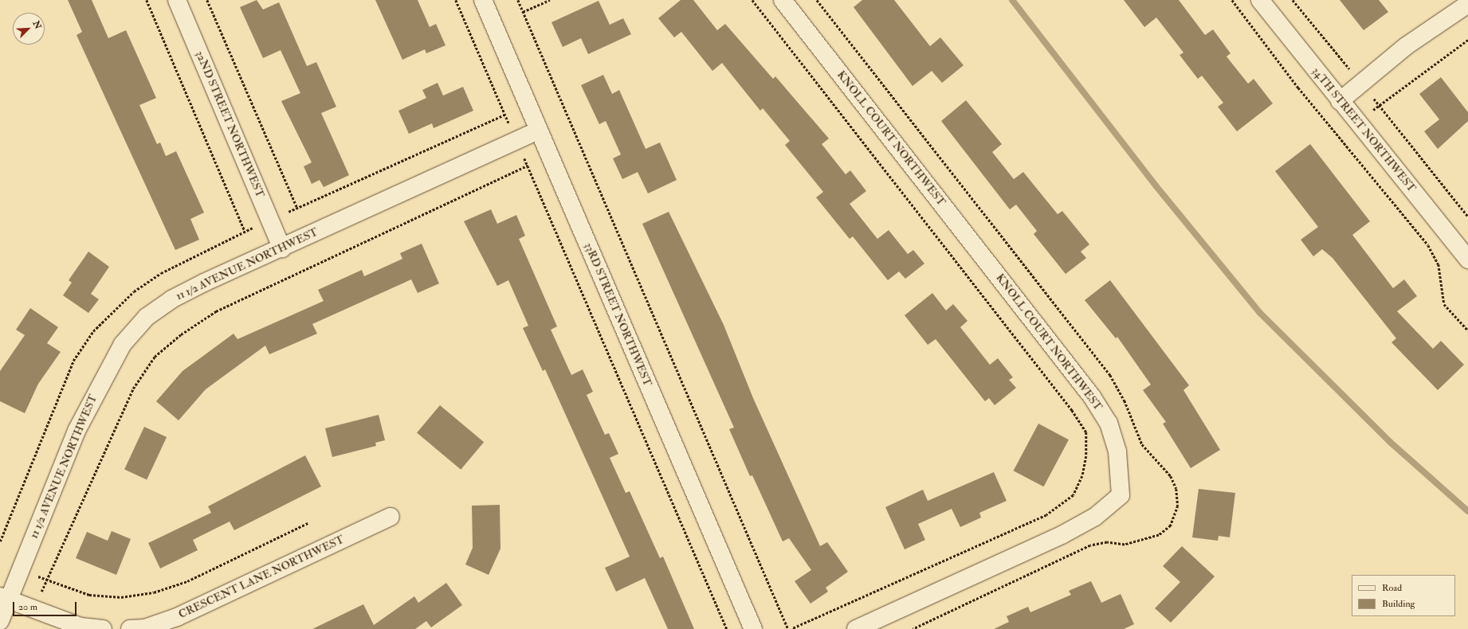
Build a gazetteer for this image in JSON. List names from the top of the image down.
{
  "streets": {
    "street": [
      "32ND STREET NORTHWEST",
      "34TH STREET NORTHWEST",
      "KNOLL COURT NORTHWEST",
      "11 1/2 AVENUE NORTHWEST",
      "33RD STREET NORTHWEST",
      "CRESCENT LANE NORTHWEST"
    ]
  },
  "crossings": [
    ["32ND STREET NORTHWEST", "11 1/2 AVENUE NORTHWEST"],
    ["11 1/2 AVENUE NORTHWEST", "33RD STREET NORTHWEST"]
  ],
  "legend": ["Road", "Building"],
  "scale_bar": "20 m",
  "north": "top right"
}
